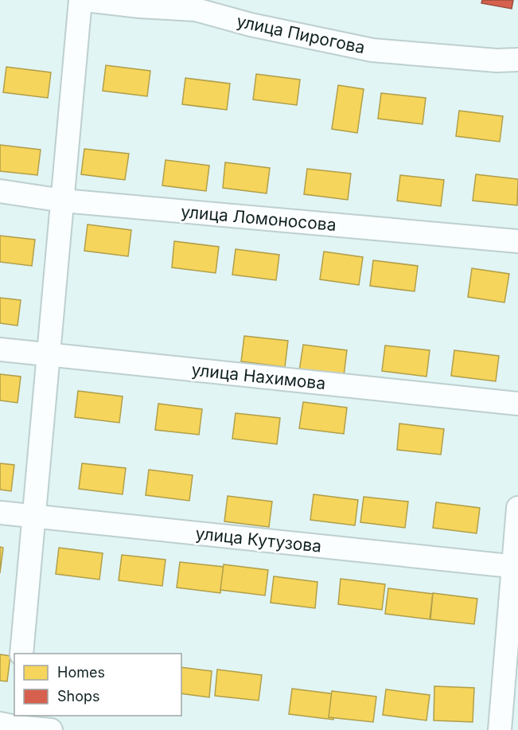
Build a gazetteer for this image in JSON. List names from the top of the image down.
{
  "streets": {
    "street": [
      "улица Пирогова",
      "улица Ломоносова",
      "улица Нахимова",
      "улица Кутузова"
    ]
  },
  "legend": ["Homes", "Shops"]
}
